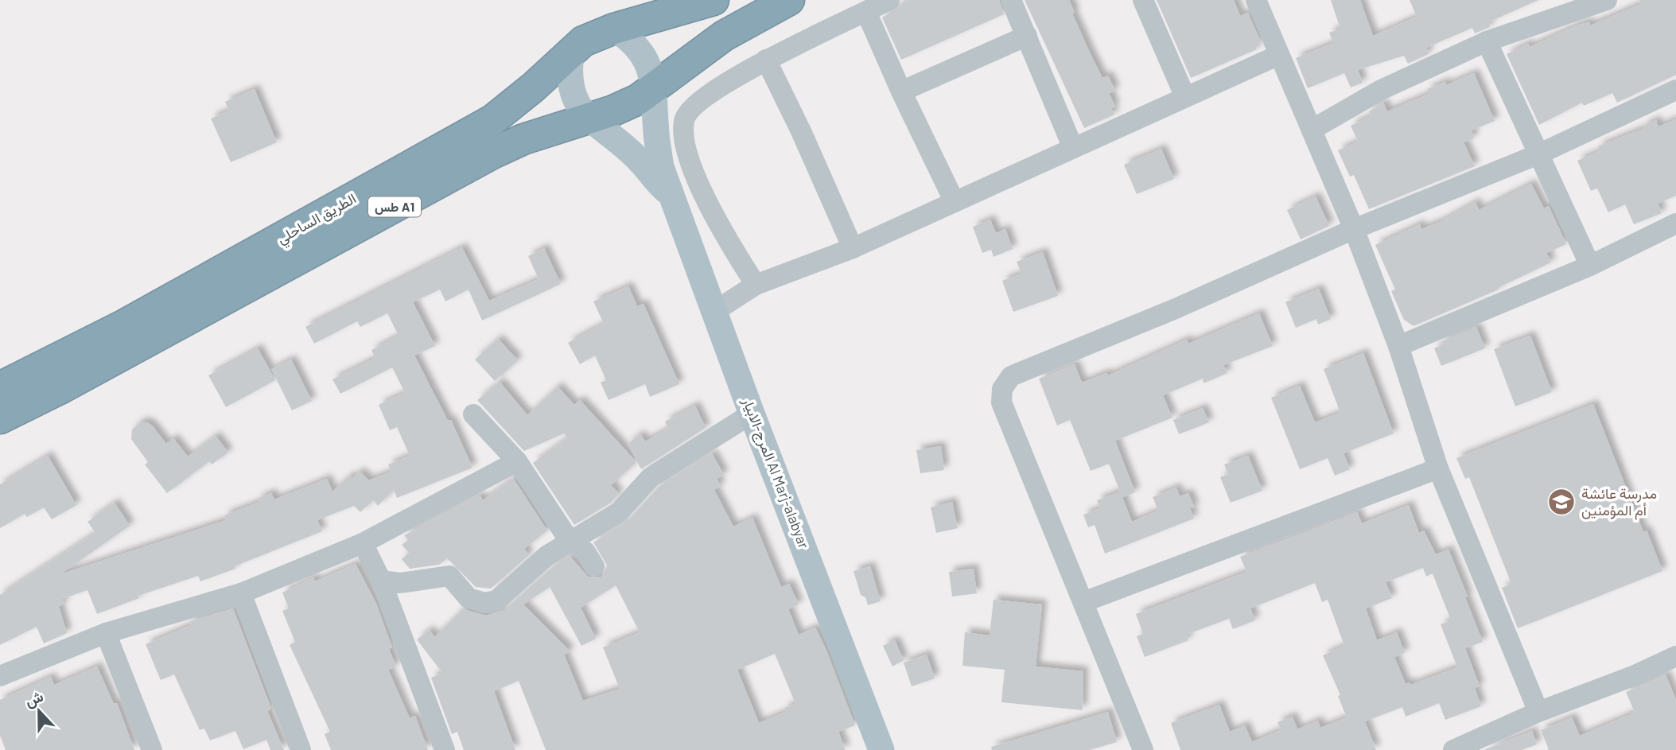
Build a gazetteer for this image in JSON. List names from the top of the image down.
{
  "streets": {
    "highway": ["طس A1", "الطريق الساحلي"],
    "main road": ["المرج-الابيار Al Marj-alabyar"]
  },
  "crossings": [
    ["طس A1", "الطريق الساحلي"],
    ["طس A1", "المرج-الابيار Al Marj-alabyar"],
    ["الطريق الساحلي", "المرج-الابيار Al Marj-alabyar"]
  ],
  "places": {
    "school or university": ["مدرسة عائشة أم المؤمنين"]
  },
  "north": "top"
}
